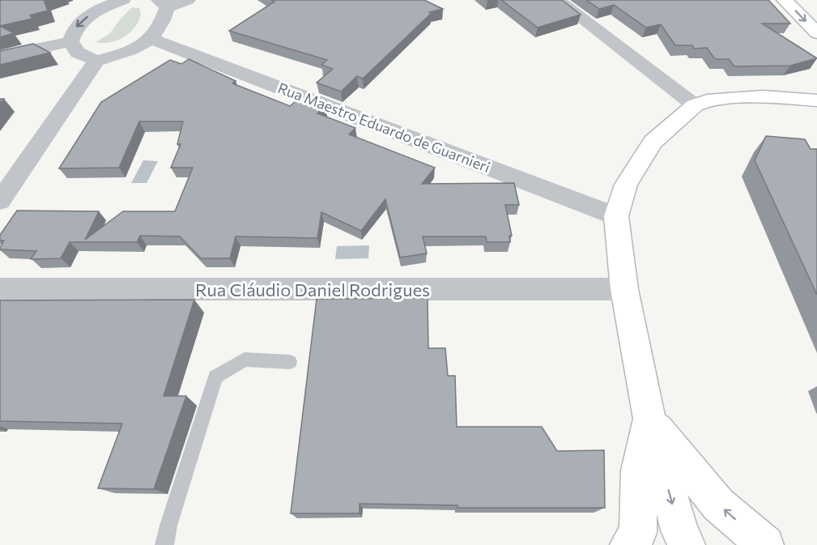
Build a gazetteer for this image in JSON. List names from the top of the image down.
{
  "streets": {
    "street": ["Rua Maestro Eduardo de Guarnieri", "Rua Cláudio Daniel Rodrigues"]
  }
}
